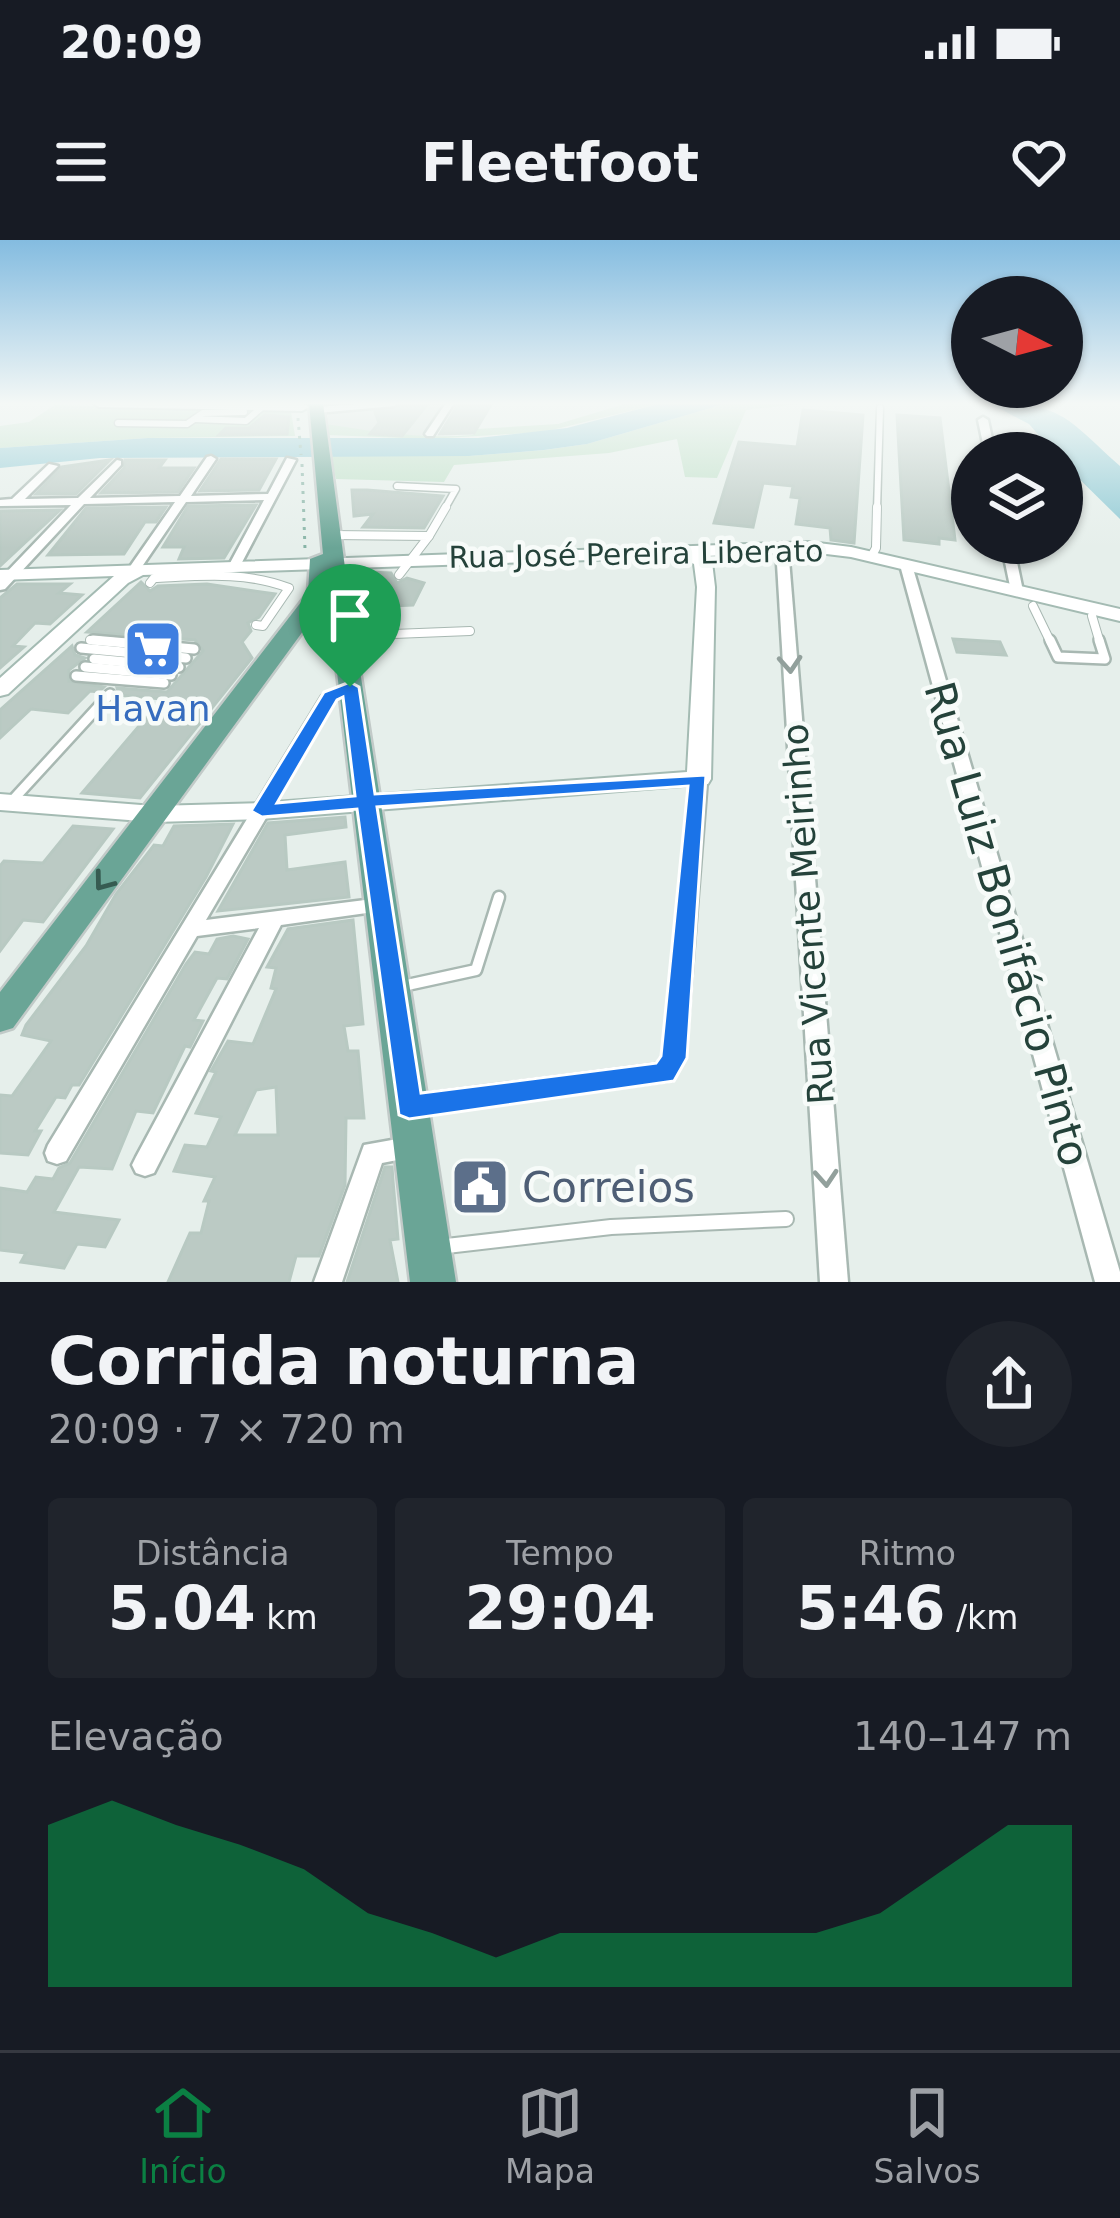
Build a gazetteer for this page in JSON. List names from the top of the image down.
{
  "streets": {
    "main road": ["Rua José Pereira Liberato"],
    "street": ["Rua Vicente Meirinho", "Rua Luiz Bonifácio Pinto"]
  },
  "crossings": [
    ["Rua José Pereira Liberato", "Rua Vicente Meirinho"],
    ["Rua José Pereira Liberato", "Rua Luiz Bonifácio Pinto"]
  ],
  "one_way": ["Rua Vicente Meirinho"],
  "places": {
    "supermarket": ["Havan"],
    "public building": ["Correios"]
  },
  "north": "right",
  "page": {
    "status": "20:09",
    "header": "Fleetfoot",
    "heading": ["Corrida noturna", "20:09 · 7 × 720 m"],
    "stats": [
      ["Distância", "5.04 km"],
      ["Tempo", "29:04"],
      ["Ritmo", "5:46 /km"]
    ],
    "chart": ["Elevação", "140–147 m"],
    "tabs": ["Início", "Mapa", "Salvos"]
  }
}
